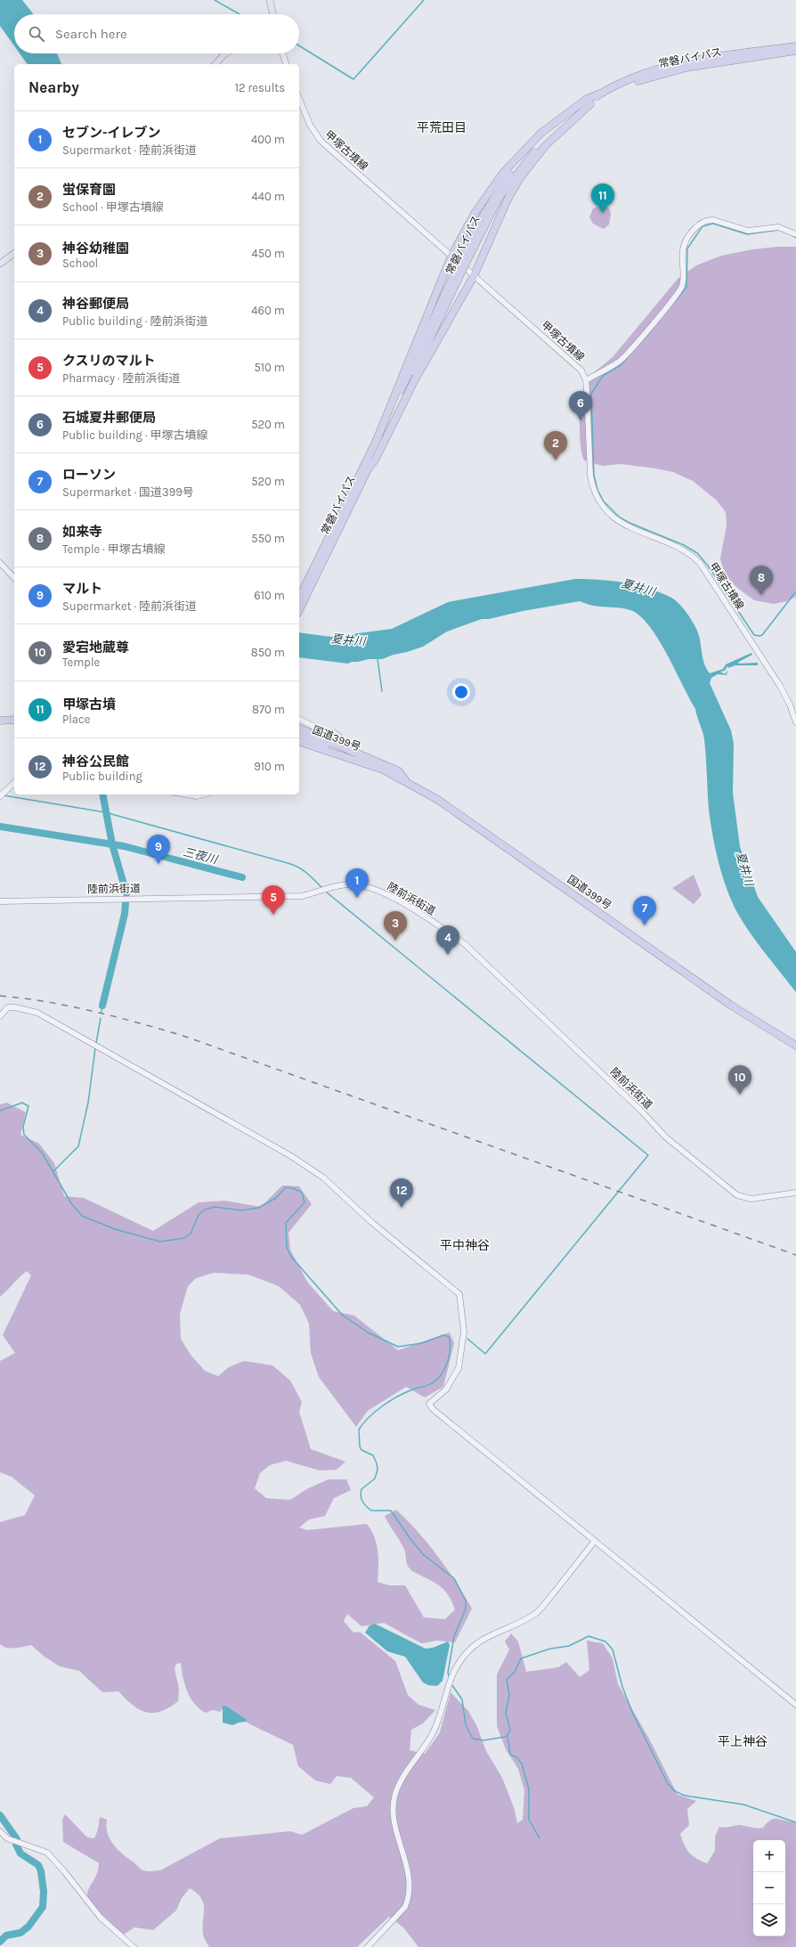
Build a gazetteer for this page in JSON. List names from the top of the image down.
{
  "streets": {
    "highway": ["常磐バイパス", "国道399号"],
    "street": ["甲塚古墳線", "陸前浜街道"]
  },
  "districts": ["平荒田目", "平中神谷", "平上神谷"],
  "water": ["夏井川", "三夜川"],
  "page": {
    "search": "Search here",
    "heading": ["Nearby", "12 results"],
    "list": [
      {
        "mark": "1",
        "name": "セブン-イレブン",
        "note": "Supermarket · 陸前浜街道",
        "value": "400 m"
      },
      {
        "mark": "2",
        "name": "蛍保育園",
        "note": "School · 甲塚古墳線",
        "value": "440 m"
      },
      {
        "mark": "3",
        "name": "神谷幼稚園",
        "note": "School",
        "value": "450 m"
      },
      {
        "mark": "4",
        "name": "神谷郵便局",
        "note": "Public building · 陸前浜街道",
        "value": "460 m"
      },
      {
        "mark": "5",
        "name": "クスリのマルト",
        "note": "Pharmacy · 陸前浜街道",
        "value": "510 m"
      },
      {
        "mark": "6",
        "name": "石城夏井郵便局",
        "note": "Public building · 甲塚古墳線",
        "value": "520 m"
      },
      {
        "mark": "7",
        "name": "ローソン",
        "note": "Supermarket · 国道399号",
        "value": "520 m"
      },
      {
        "mark": "8",
        "name": "如来寺",
        "note": "Temple · 甲塚古墳線",
        "value": "550 m"
      },
      {
        "mark": "9",
        "name": "マルト",
        "note": "Supermarket · 陸前浜街道",
        "value": "610 m"
      },
      {
        "mark": "10",
        "name": "愛宕地蔵尊",
        "note": "Temple",
        "value": "850 m"
      },
      {
        "mark": "11",
        "name": "甲塚古墳",
        "note": "Place",
        "value": "870 m"
      },
      {
        "mark": "12",
        "name": "神谷公民館",
        "note": "Public building",
        "value": "910 m"
      }
    ],
    "pins": [
      "11",
      "6",
      "2",
      "8",
      "9",
      "1",
      "5",
      "7",
      "3",
      "4",
      "10",
      "12"
    ],
    "map_buttons": ["+", "−"]
  }
}
